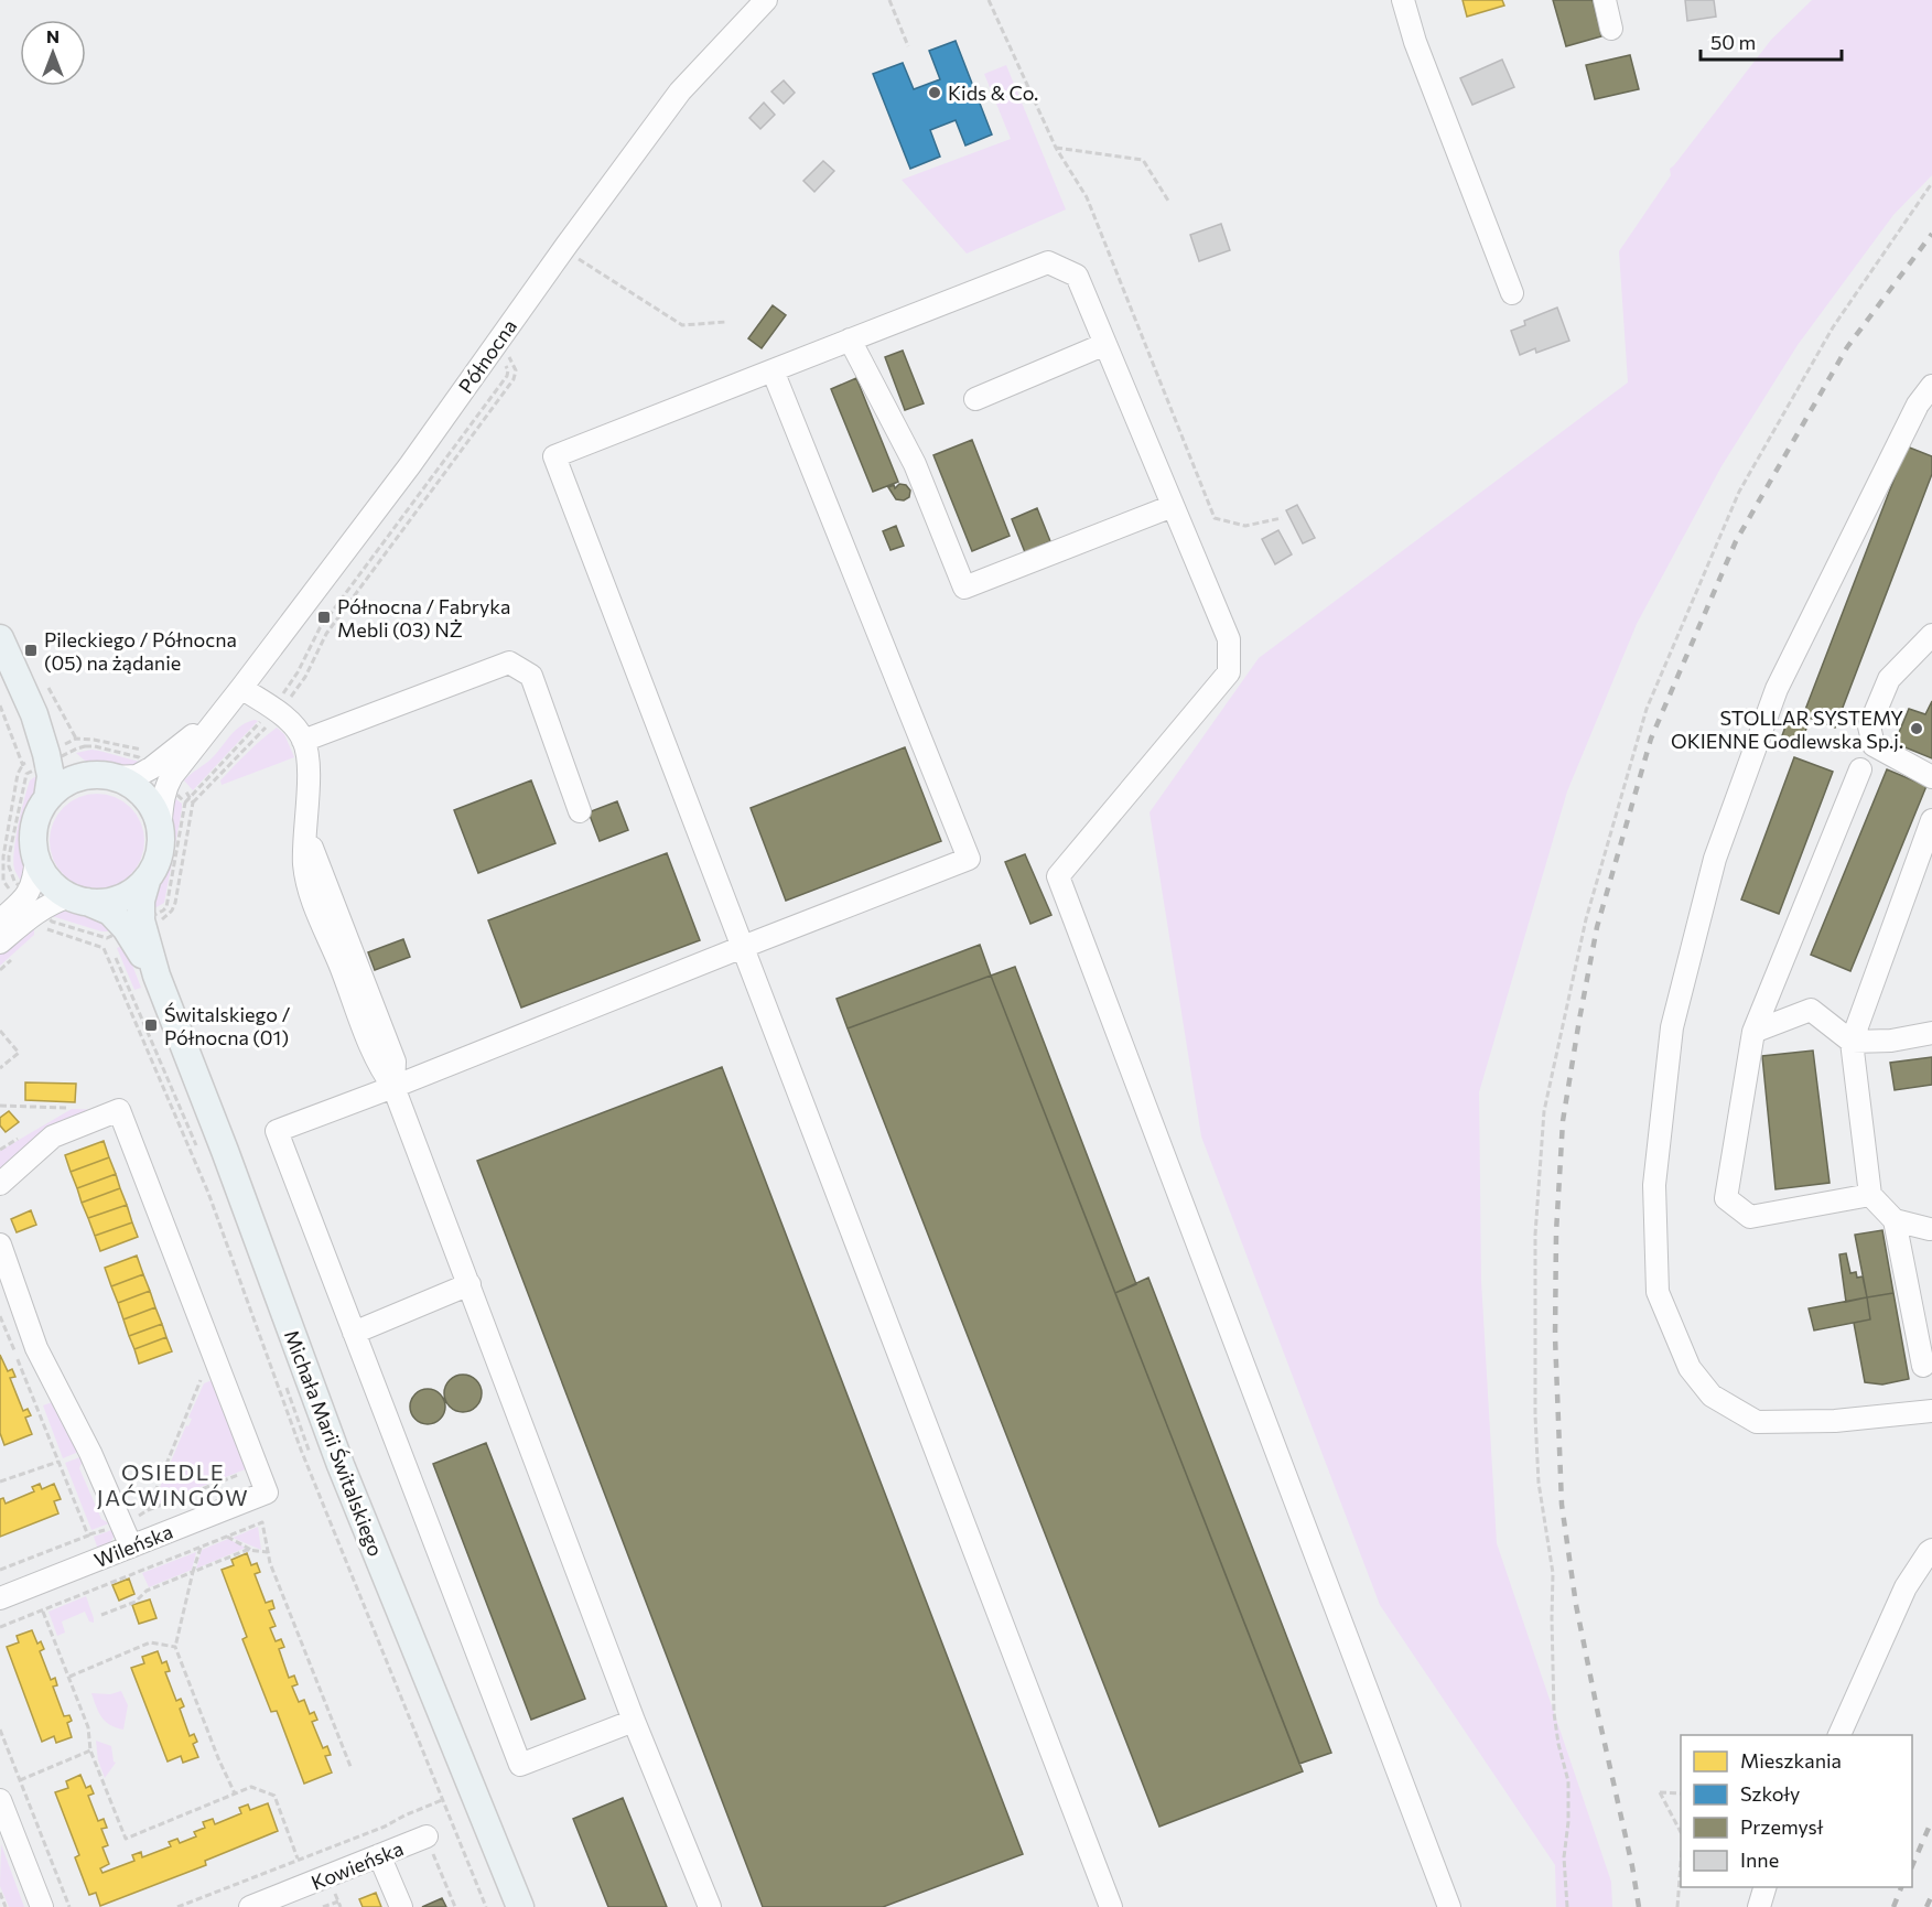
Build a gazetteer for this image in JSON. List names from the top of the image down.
{
  "streets": {
    "main road": ["Michała Marii Świtalskiego"],
    "street": ["Północna", "Wileńska", "Kowieńska"]
  },
  "crossings": [
    ["Północna", "Michała Marii Świtalskiego"]
  ],
  "districts": ["OSIEDLE JAĆWINGÓW"],
  "places": {
    "other": ["Kids & Co.", "STOLLAR SYSTEMY OKIENNE Godlewska Sp.j."],
    "transit": ["Północna / Fabryka Mebli (03) NŻ", "Pileckiego / Północna (05) na żądanie", "Świtalskiego / Północna (01)"]
  },
  "legend": [
    "Mieszkania",
    "Szkoły",
    "Przemysł",
    "Inne"
  ],
  "scale_bar": "50 m",
  "north": "top"
}
